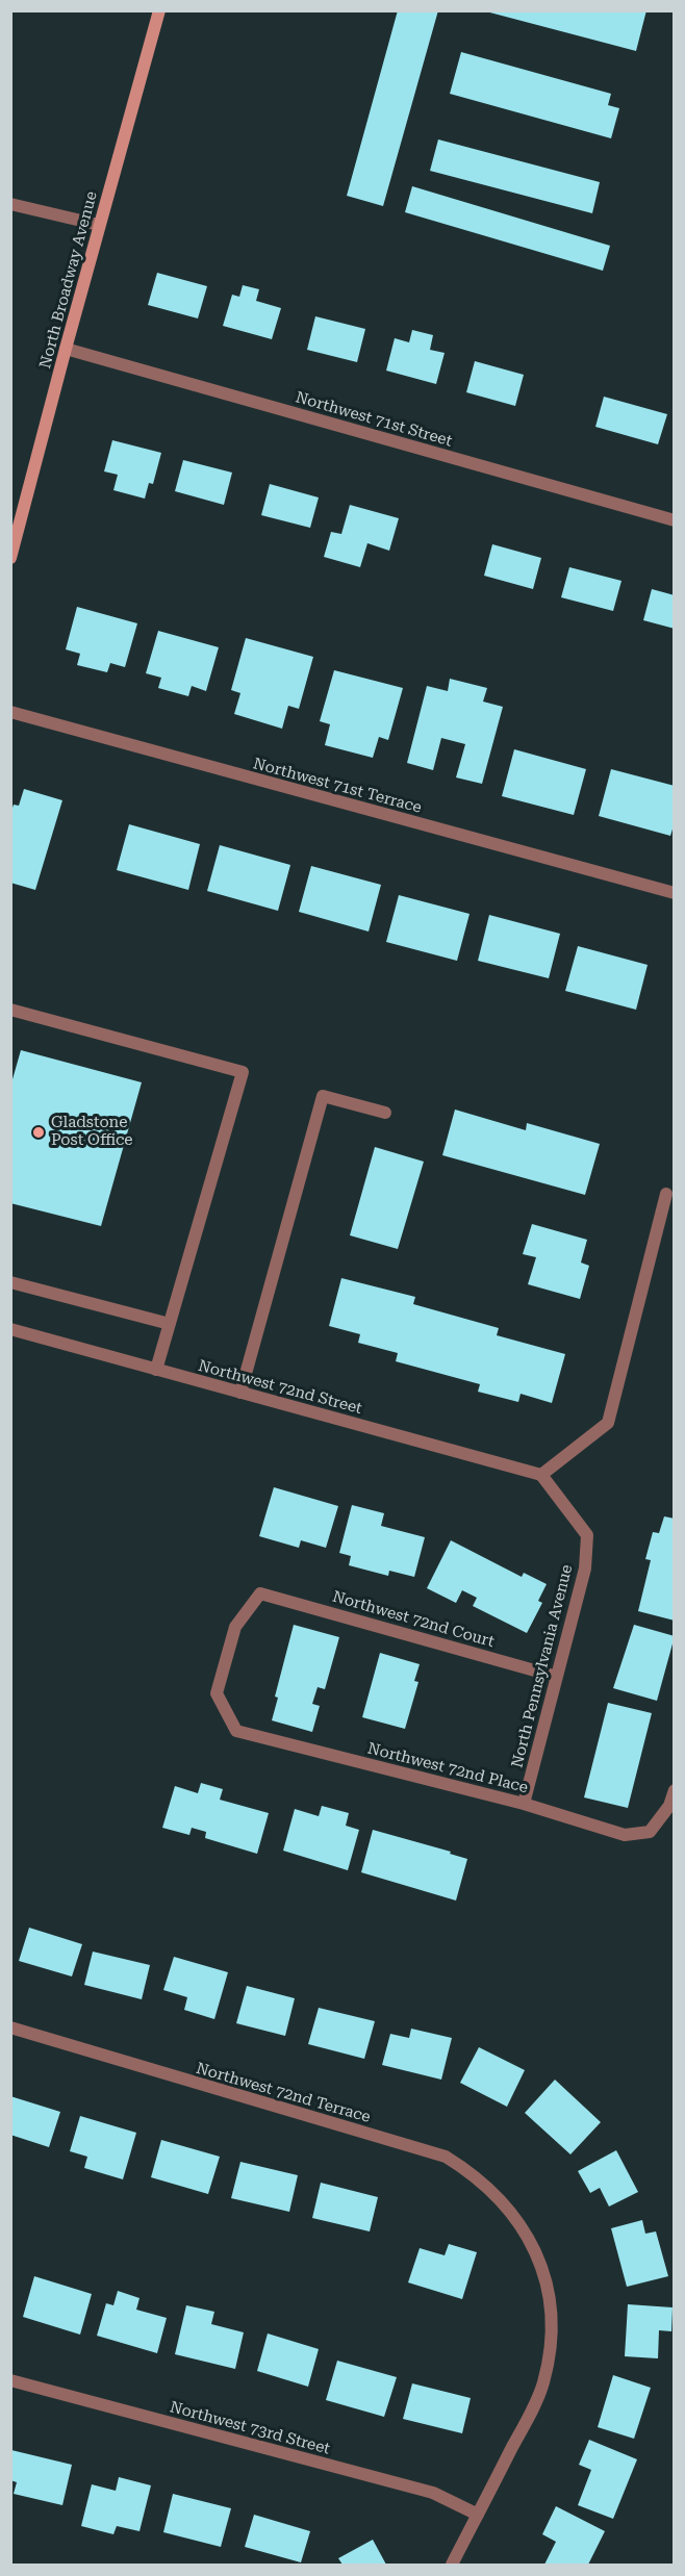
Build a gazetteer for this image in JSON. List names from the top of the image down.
{
  "streets": {
    "main road": ["North Broadway Avenue"],
    "street": [
      "Northwest 71st Street",
      "Northwest 71st Terrace",
      "Northwest 72nd Street",
      "Northwest 72nd Court",
      "North Pennsylvania Avenue",
      "Northwest 72nd Place",
      "Northwest 72nd Terrace",
      "Northwest 73rd Street"
    ]
  },
  "crossings": [
    ["North Broadway Avenue", "Northwest 71st Street"],
    ["Northwest 72nd Street", "North Pennsylvania Avenue"],
    ["Northwest 72nd Court", "North Pennsylvania Avenue"],
    ["Northwest 72nd Court", "Northwest 72nd Place"],
    ["North Pennsylvania Avenue", "Northwest 72nd Place"],
    ["Northwest 72nd Terrace", "Northwest 73rd Street"]
  ],
  "places": ["Gladstone Post Office"]
}
